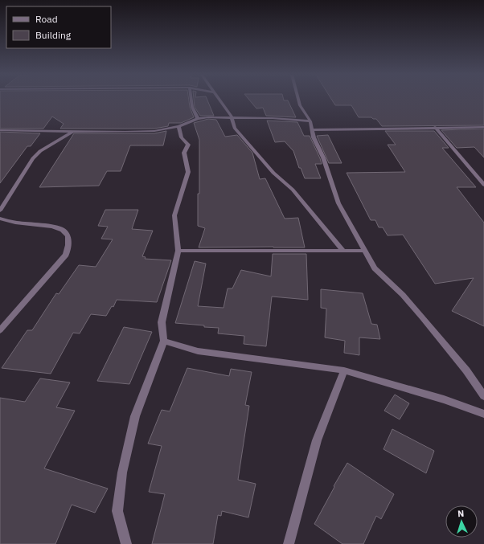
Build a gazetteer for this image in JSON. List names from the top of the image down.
{
  "legend": ["Road", "Building"],
  "north": "top"
}
